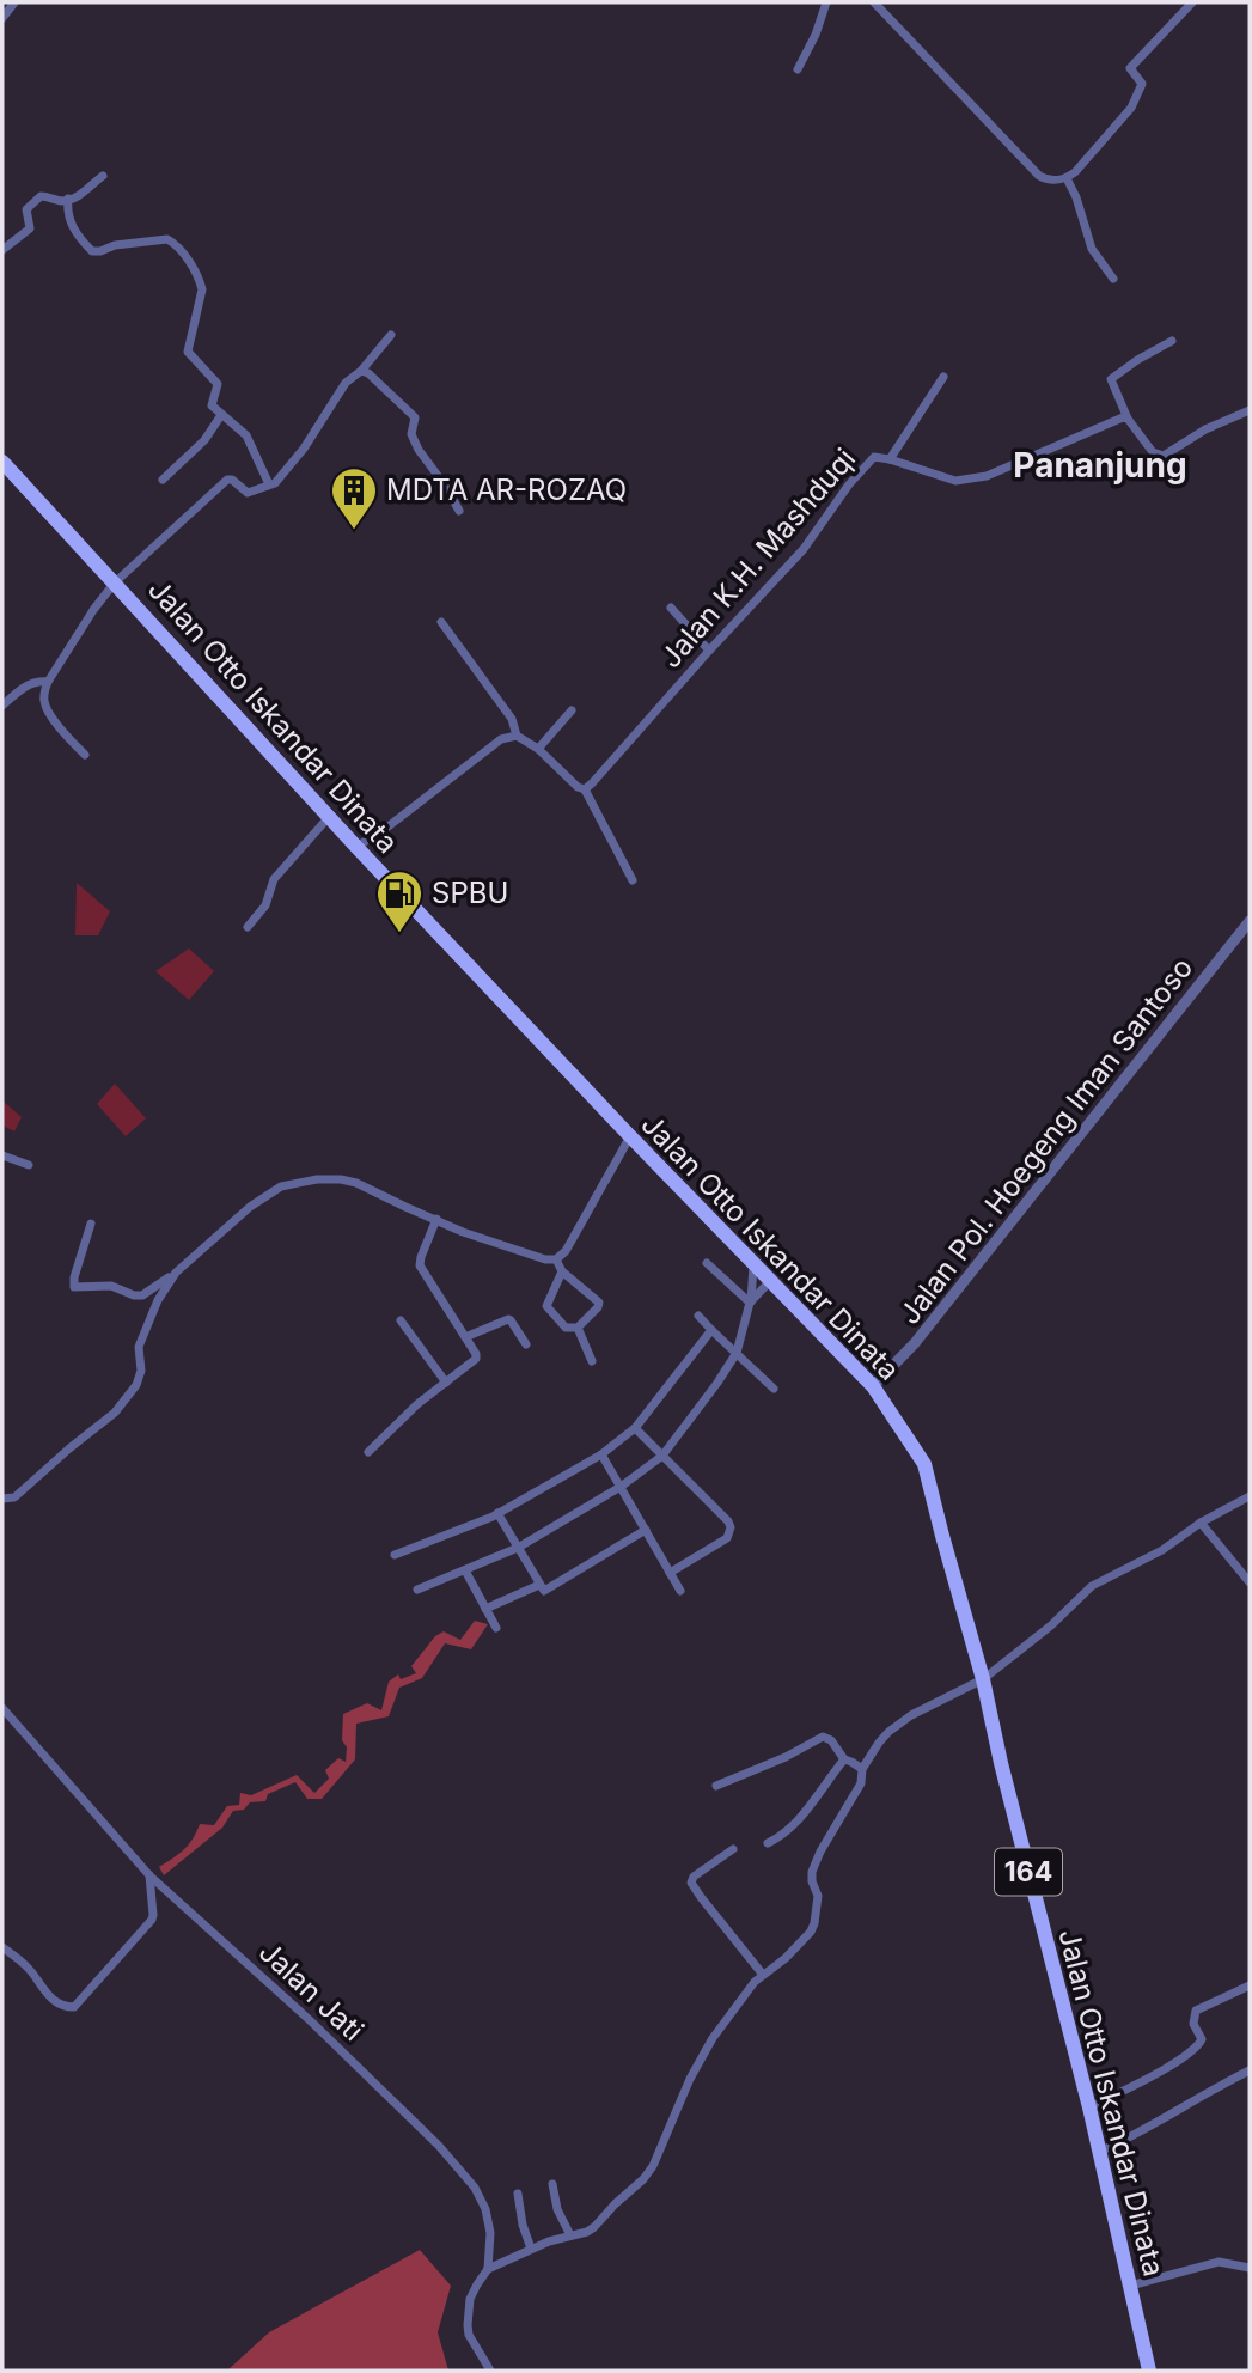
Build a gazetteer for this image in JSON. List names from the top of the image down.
{
  "streets": {
    "main road": ["Jalan Otto Iskandar Dinata", "164"],
    "street": ["Jalan K.H. Mashduqi", "Jalan Pol. Hoegeng Iman Santoso", "Jalan Jati"]
  },
  "crossings": [
    ["Jalan Otto Iskandar Dinata", "Jalan Pol. Hoegeng Iman Santoso"]
  ],
  "districts": ["Pananjung"],
  "places": {
    "building": ["MDTA AR-ROZAQ"],
    "fuel station": ["SPBU"]
  }
}
